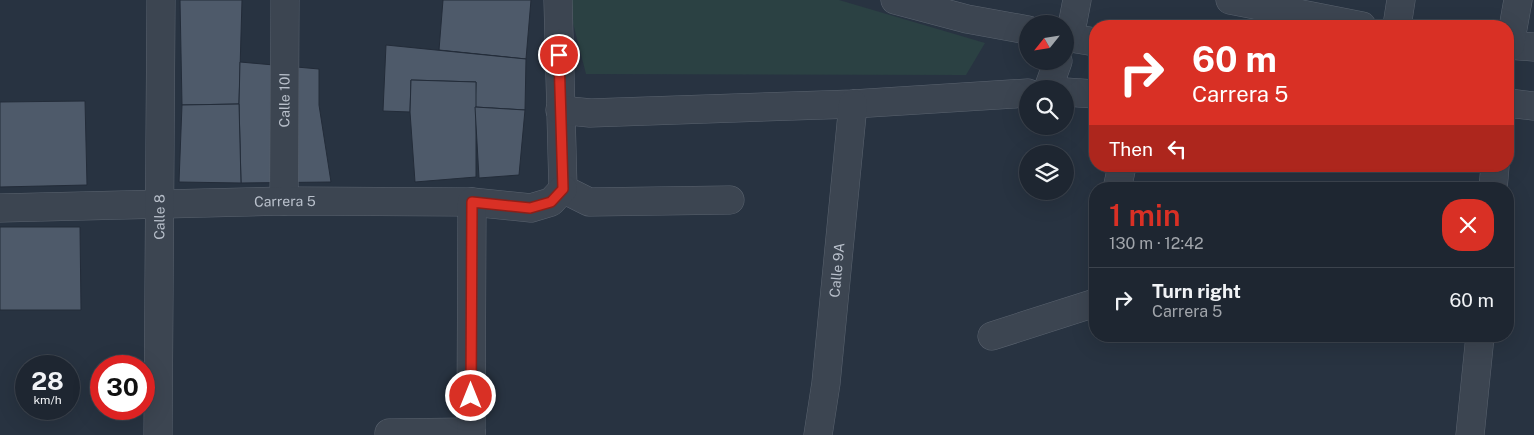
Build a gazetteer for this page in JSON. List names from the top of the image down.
{
  "streets": {
    "street": [
      "Calle 10I",
      "Carrera 5",
      "Calle 8",
      "Calle 9A"
    ]
  },
  "crossings": [
    ["Calle 10I", "Carrera 5"],
    ["Carrera 5", "Calle 8"]
  ],
  "north": "bottom left",
  "page": {
    "turn": ["60 m", "Carrera 5"],
    "then": "Then",
    "heading": ["1 min", "130 m · 12:42"],
    "list": [
      {
        "name": "Turn right",
        "note": "Carrera 5",
        "value": "60 m"
      }
    ],
    "speed": "28 km/h",
    "limit": "30"
  }
}
